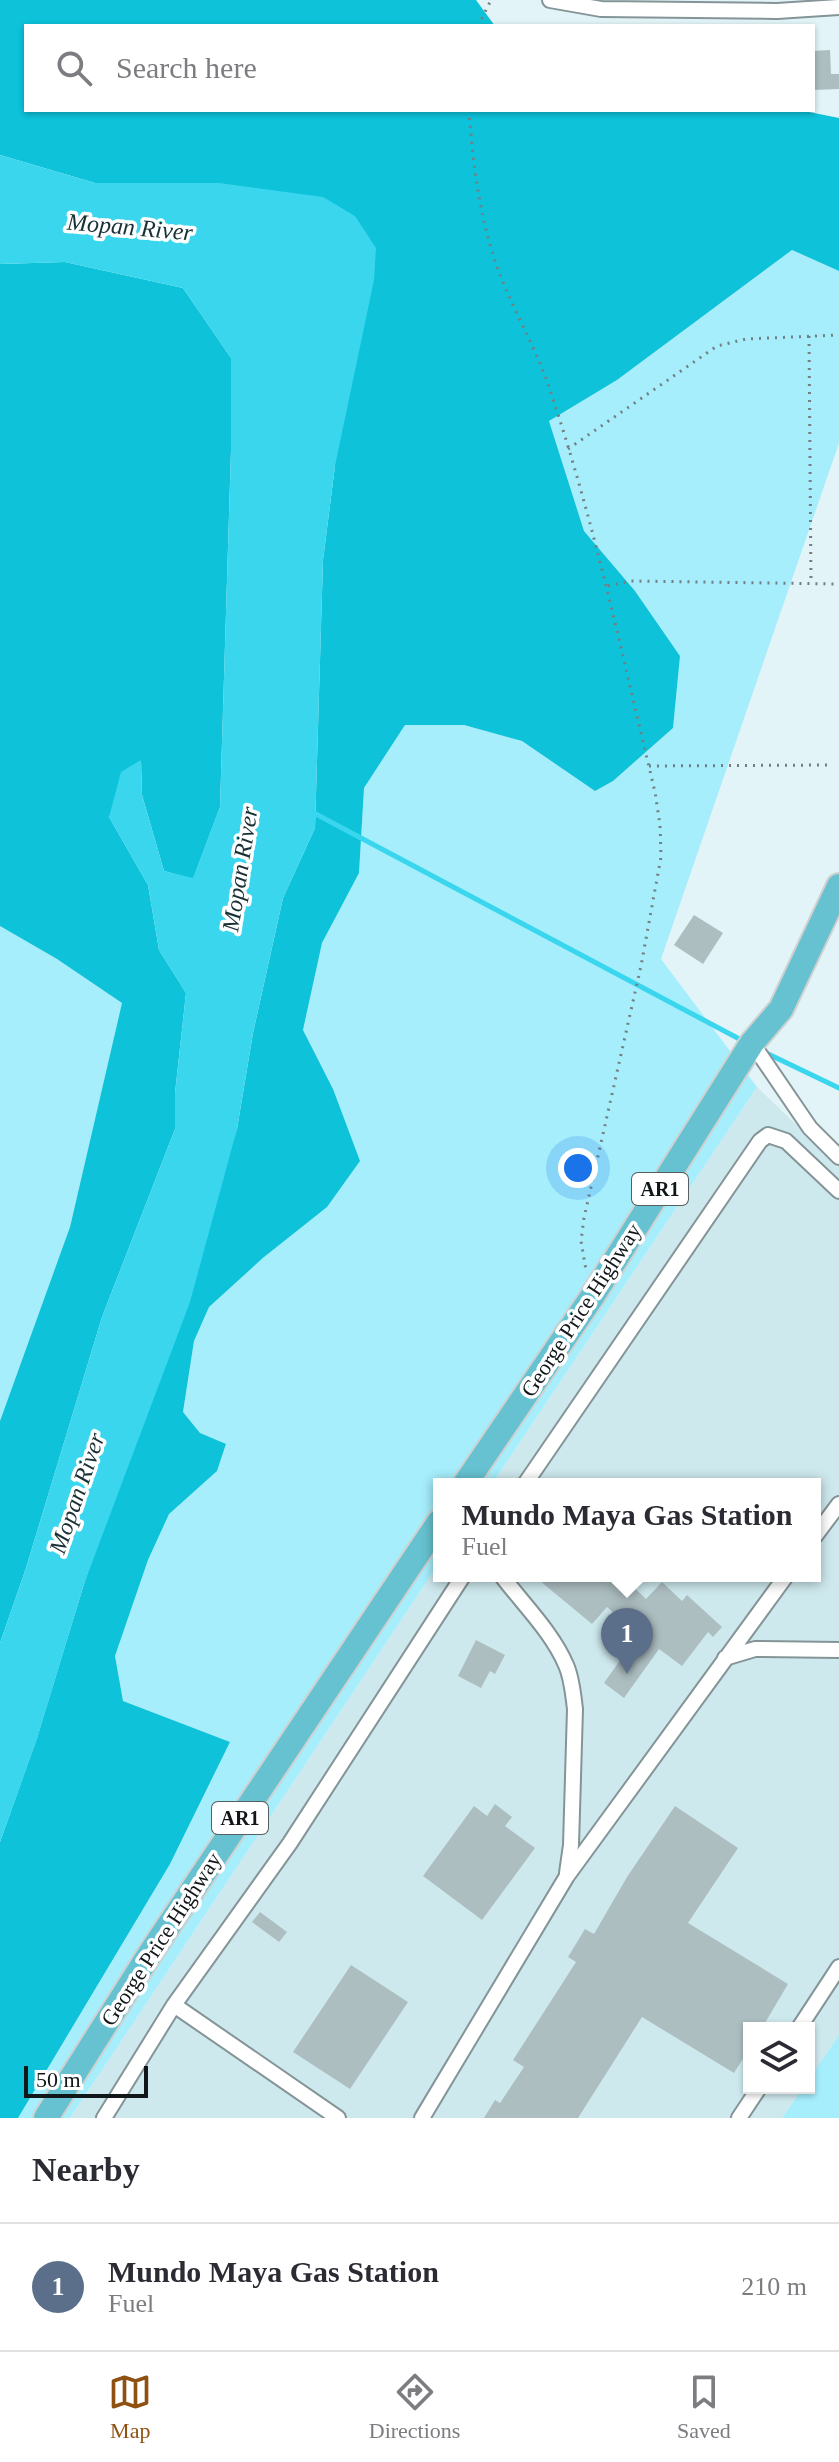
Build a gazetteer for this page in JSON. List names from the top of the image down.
{
  "streets": {
    "highway": ["AR1", "George Price Highway"]
  },
  "water": ["Mopan River"],
  "scale_bar": "50 m",
  "page": {
    "search": "Search here",
    "popup": ["Mundo Maya Gas Station", "Fuel"],
    "pins": "1",
    "scale": "50 m",
    "heading": "Nearby",
    "list": [
      {
        "mark": "1",
        "name": "Mundo Maya Gas Station",
        "note": "Fuel",
        "value": "210 m"
      }
    ],
    "nav": ["Map", "Directions", "Saved"]
  }
}
